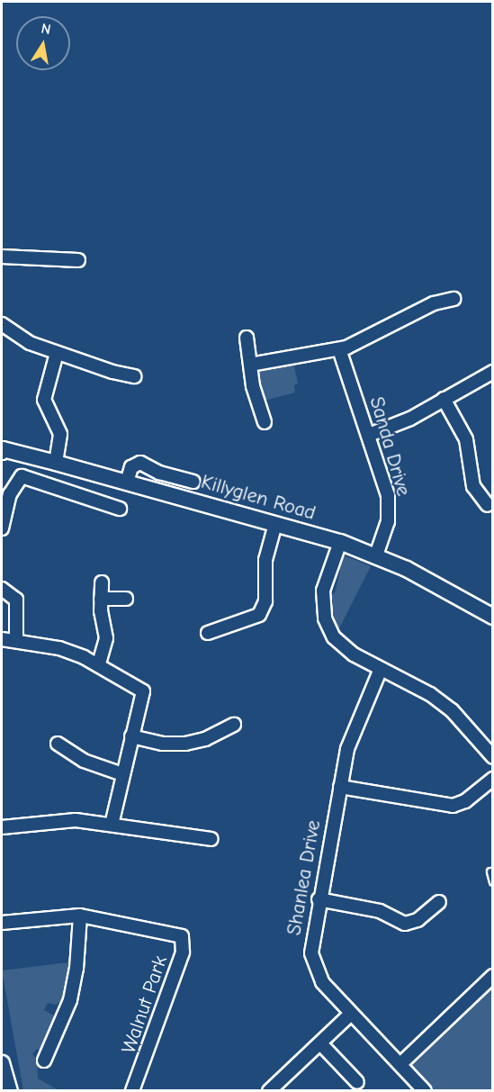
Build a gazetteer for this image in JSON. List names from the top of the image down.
{
  "streets": {
    "street": [
      "Sanda Drive",
      "Killyglen Road",
      "Shanlea Drive",
      "Walnut Park"
    ]
  },
  "crossings": [
    ["Sanda Drive", "Killyglen Road"]
  ],
  "north": "top"
}
